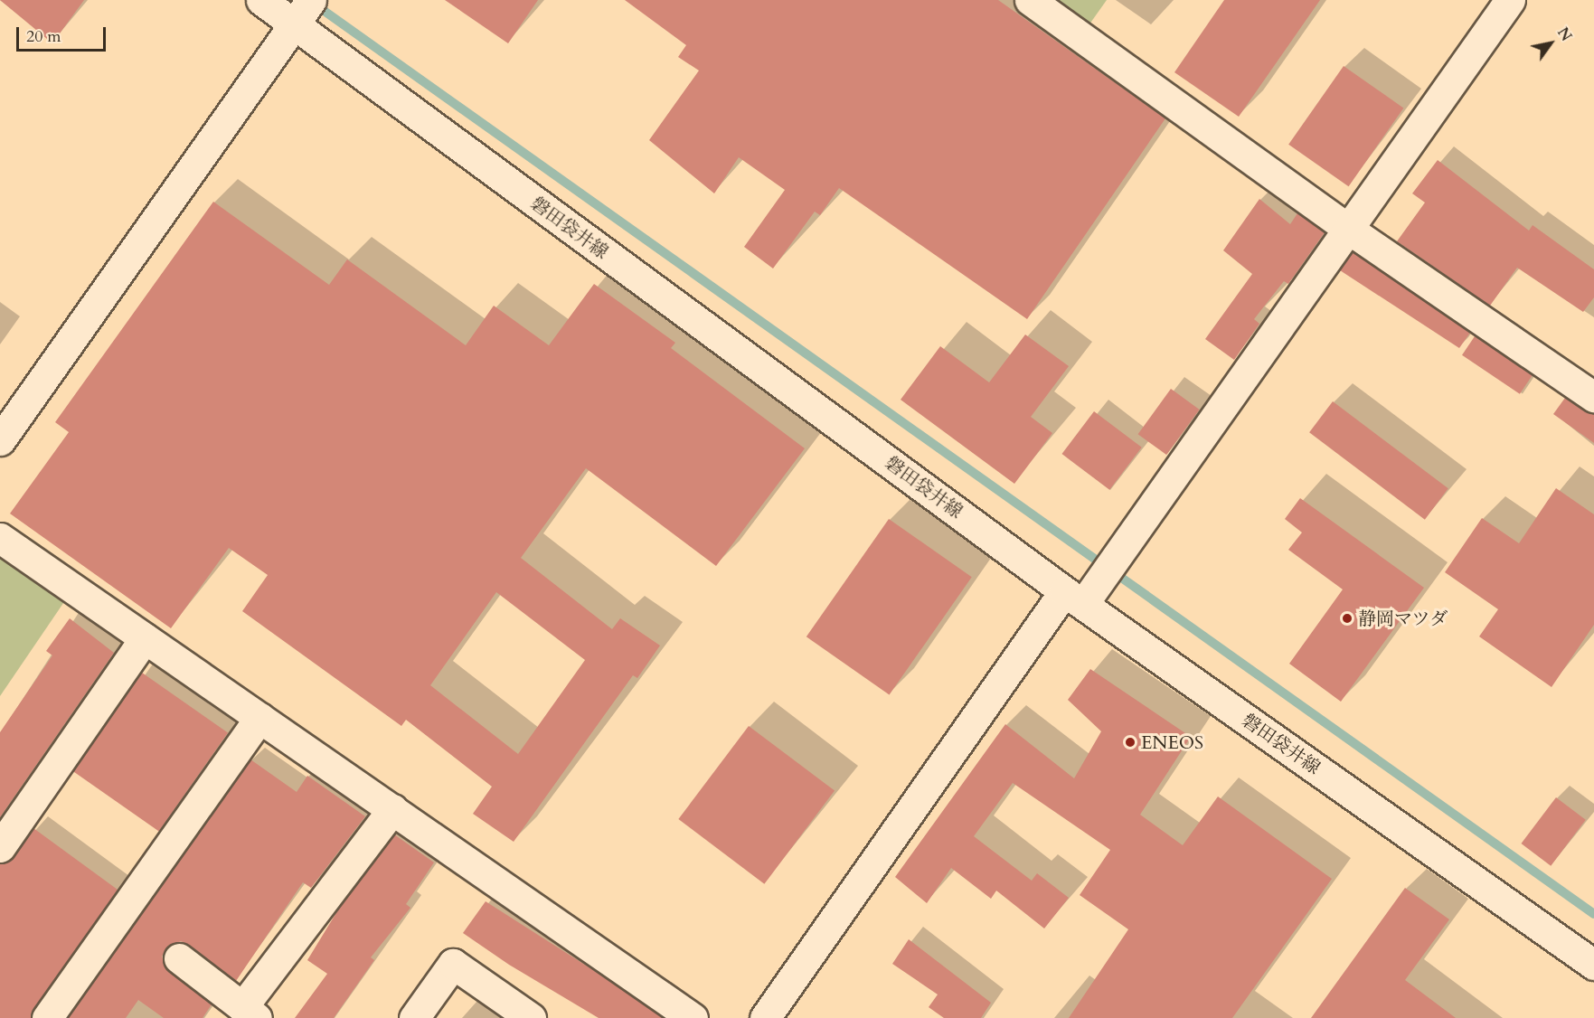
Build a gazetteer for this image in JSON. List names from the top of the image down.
{
  "streets": {
    "street": ["磐田袋井線"]
  },
  "places": ["静岡マツダ", "ENEOS"],
  "scale_bar": "20 m",
  "north": "top right"
}
